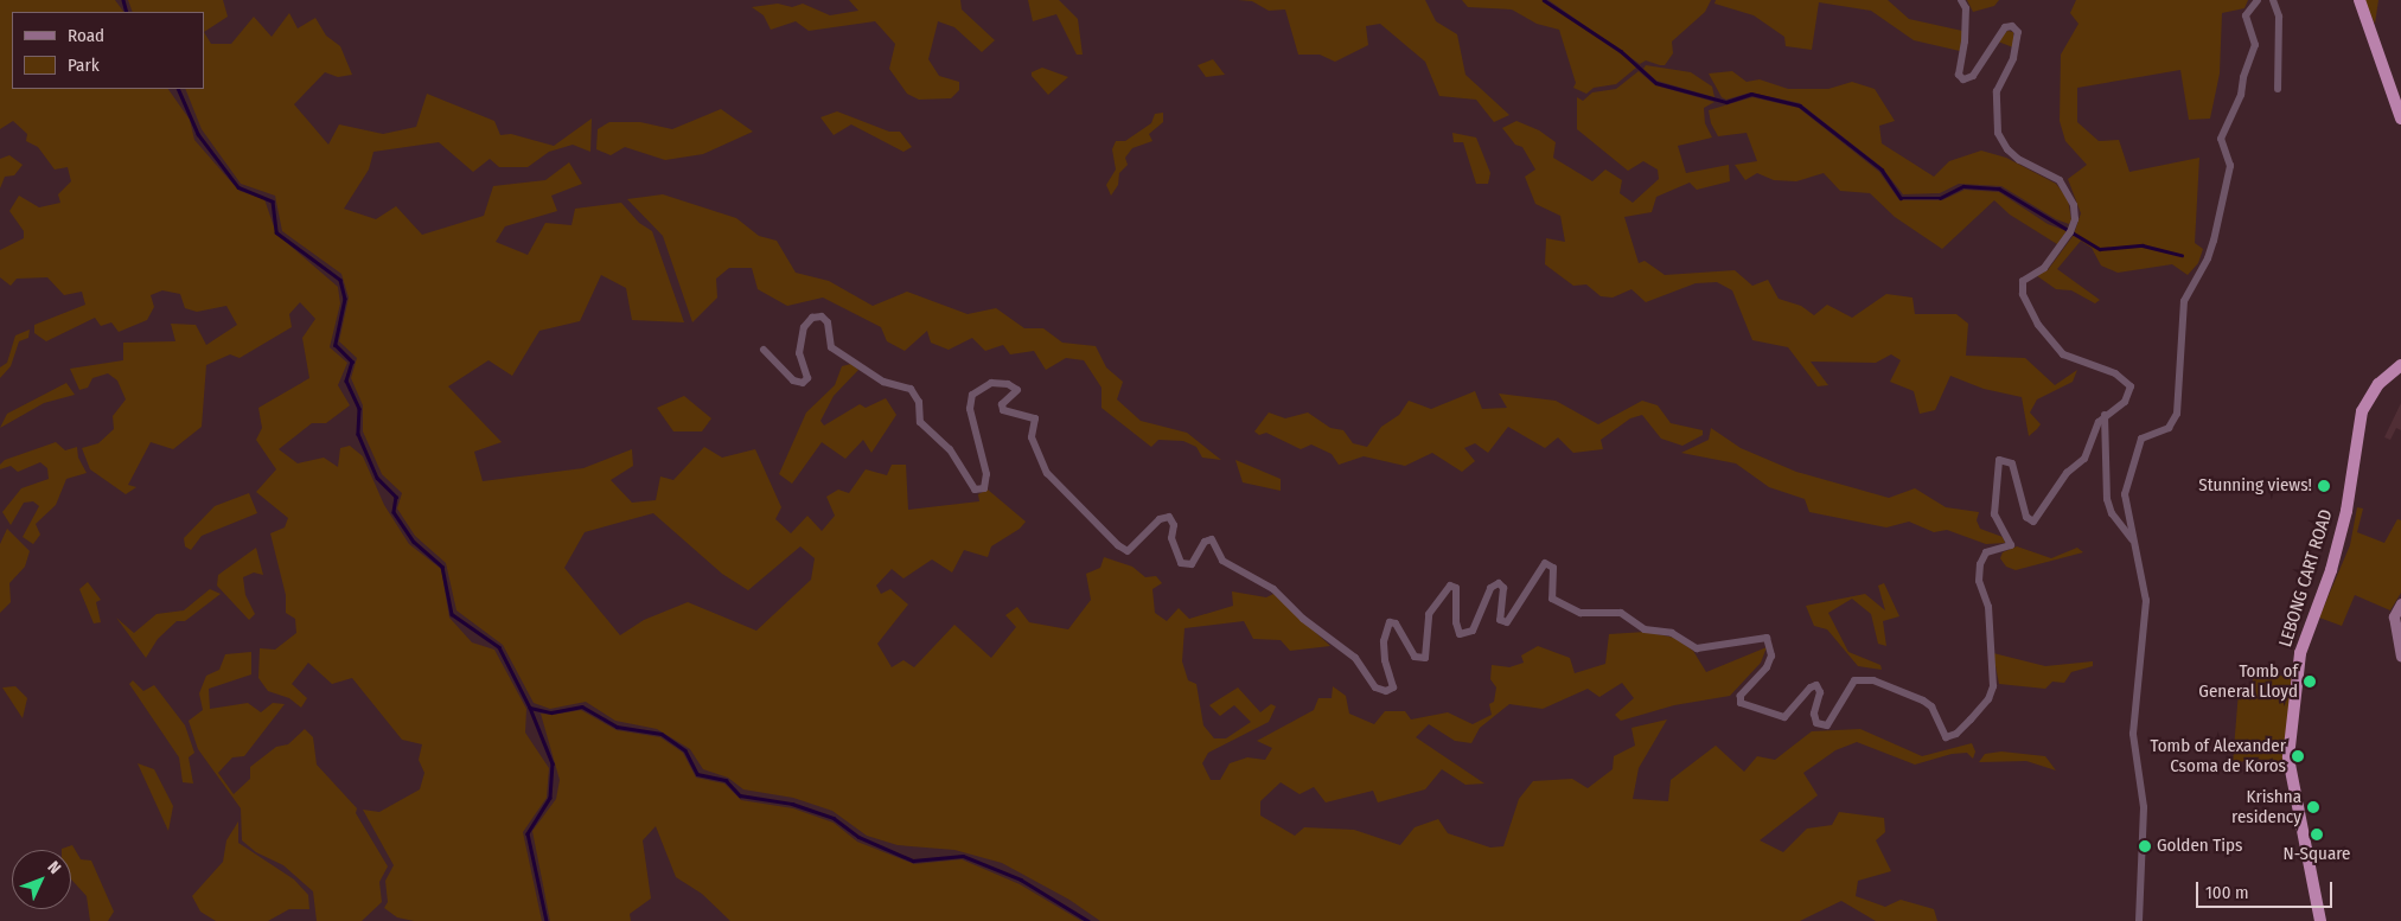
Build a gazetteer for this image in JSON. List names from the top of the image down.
{
  "streets": {
    "highway": ["LEBONG CART ROAD"]
  },
  "places": [
    "Stunning views!",
    "Tomb of General Lloyd",
    "Tomb of Alexander Csoma de Koros",
    "Krishna residency",
    "N-Square",
    "Golden Tips"
  ],
  "legend": ["Road", "Park"],
  "scale_bar": "100 m",
  "north": "top right"
}
